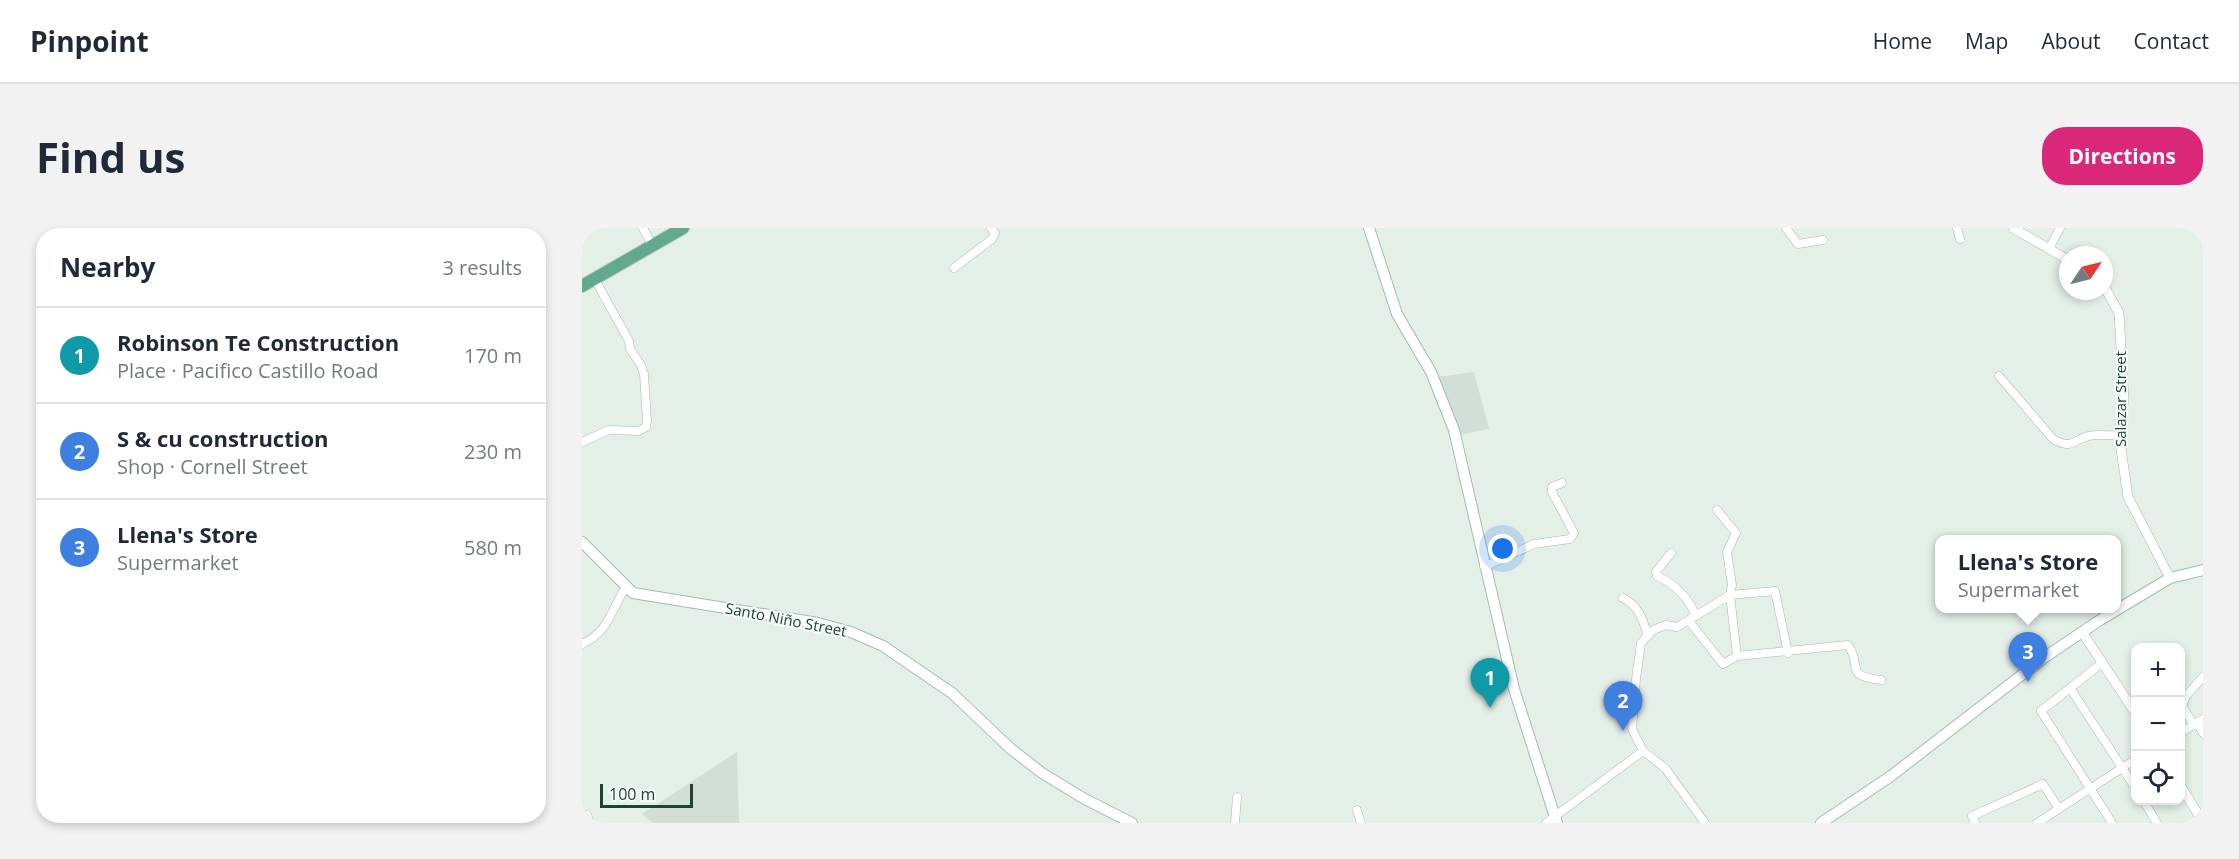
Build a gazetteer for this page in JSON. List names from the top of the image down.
{
  "streets": {
    "main road": ["Santo Niño Street"],
    "street": ["Salazar Street"]
  },
  "scale_bar": "100 m",
  "north": "top right",
  "page": {
    "header": "Pinpoint",
    "nav": [
      "Home",
      "Map",
      "About",
      "Contact"
    ],
    "buttons": "Directions",
    "title": "Find us",
    "heading": ["Nearby", "3 results"],
    "list": [
      {
        "mark": "1",
        "name": "Robinson Te Construction",
        "note": "Place · Pacifico Castillo Road",
        "value": "170 m"
      },
      {
        "mark": "2",
        "name": "S & cu construction",
        "note": "Shop · Cornell Street",
        "value": "230 m"
      },
      {
        "mark": "3",
        "name": "Llena's Store",
        "note": "Supermarket",
        "value": "580 m"
      }
    ],
    "popup": ["Llena's Store", "Supermarket"],
    "pins": ["3", "1", "2"],
    "map_buttons": ["+", "−"],
    "scale": "100 m"
  }
}
